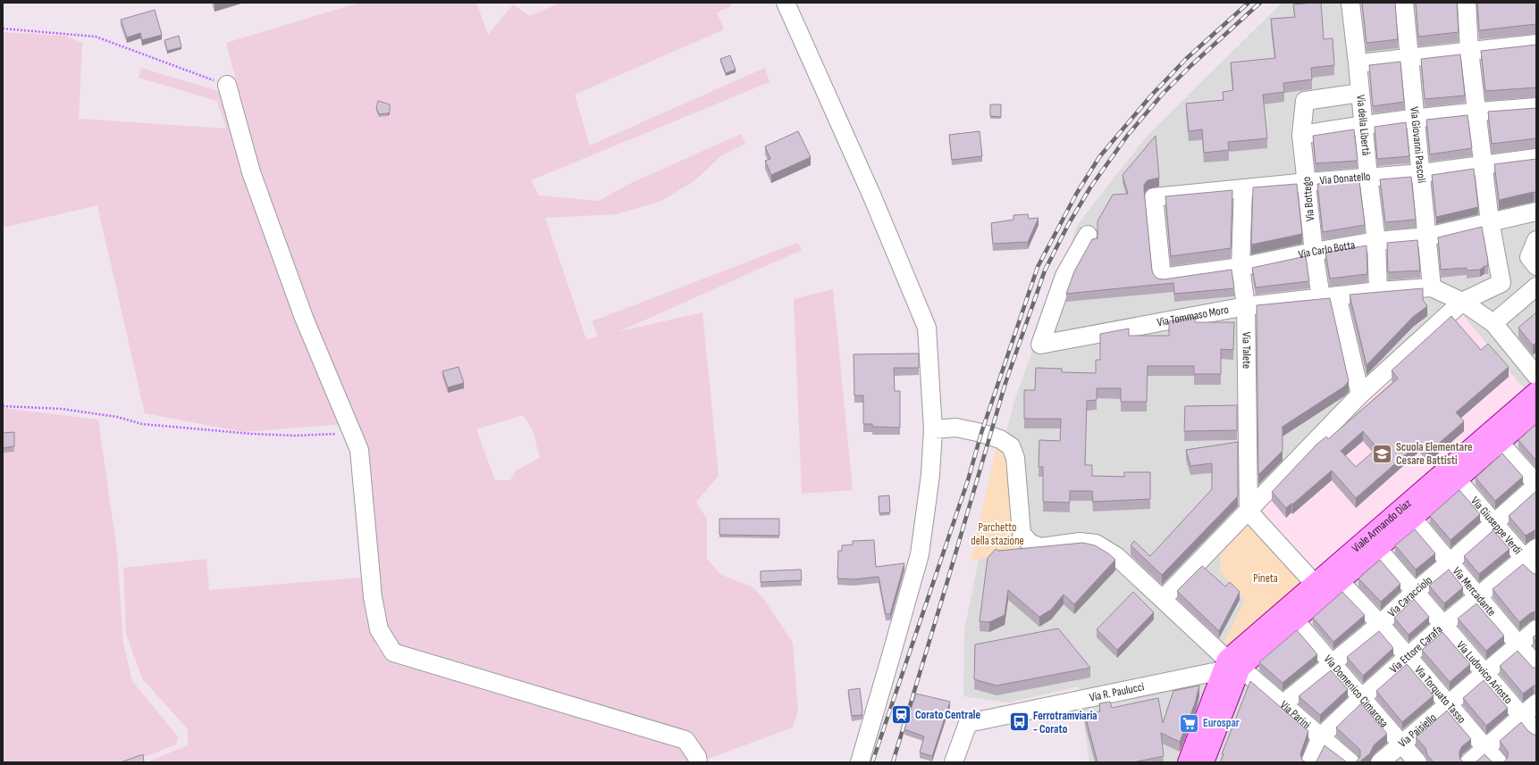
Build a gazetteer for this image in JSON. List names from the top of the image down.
{
  "streets": {
    "main road": ["Viale Armando Diaz"],
    "street": [
      "Via della Libertà",
      "Via Giovanni Pascoli",
      "Via Donatello",
      "Via Bottego",
      "Via Carlo Botta",
      "Via Tommaso Moro",
      "Via Talete",
      "Via Giuseppe Verdi",
      "Via Mercadante",
      "Via Caracciolo",
      "Via Ettore Carafa",
      "Via Ludovico Ariosto",
      "Via Domenico Cimarosa",
      "Via R. Paulucci",
      "Via Torquato Tasso",
      "Via Parini",
      "Via Paisiello"
    ]
  },
  "crossings": [
    ["Via della Libertà", "Via Donatello"],
    ["Via della Libertà", "Via Bottego"],
    ["Via della Libertà", "Via Carlo Botta"],
    ["Via della Libertà", "Via Tommaso Moro"],
    ["Via Giovanni Pascoli", "Via Donatello"],
    ["Via Giovanni Pascoli", "Via Carlo Botta"],
    ["Via Giovanni Pascoli", "Via Tommaso Moro"],
    ["Via Donatello", "Via Bottego"],
    ["Via Donatello", "Via Carlo Botta"],
    ["Via Donatello", "Via Talete"],
    ["Via Bottego", "Via Carlo Botta"],
    ["Via Bottego", "Via Tommaso Moro"],
    ["Via Carlo Botta", "Via Talete"],
    ["Via Tommaso Moro", "Via Talete"],
    ["Viale Armando Diaz", "Via R. Paulucci"],
    ["Viale Armando Diaz", "Via Parini"],
    ["Via Giuseppe Verdi", "Via Caracciolo"],
    ["Via Giuseppe Verdi", "Via Ettore Carafa"],
    ["Via Mercadante", "Via Caracciolo"],
    ["Via Mercadante", "Via Ettore Carafa"],
    ["Via Mercadante", "Via Paisiello"],
    ["Via Caracciolo", "Via Ludovico Ariosto"],
    ["Via Caracciolo", "Via Domenico Cimarosa"],
    ["Via Caracciolo", "Via Torquato Tasso"],
    ["Via Caracciolo", "Via Parini"],
    ["Via Ettore Carafa", "Via Ludovico Ariosto"],
    ["Via Ettore Carafa", "Via Domenico Cimarosa"],
    ["Via Ettore Carafa", "Via Torquato Tasso"],
    ["Via Ettore Carafa", "Via Parini"],
    ["Via Ludovico Ariosto", "Via Paisiello"],
    ["Via Domenico Cimarosa", "Via Paisiello"],
    ["Via R. Paulucci", "Via Parini"],
    ["Via Torquato Tasso", "Via Paisiello"]
  ],
  "parks": ["Parchetto della stazione", "Pineta"],
  "places": {
    "school or university": ["Scuola Elementare Cesare Battisti"],
    "station": ["Corato Centrale"],
    "bus stop": ["Ferrotramviaria - Corato"],
    "supermarket": ["Eurospar"]
  }
}
